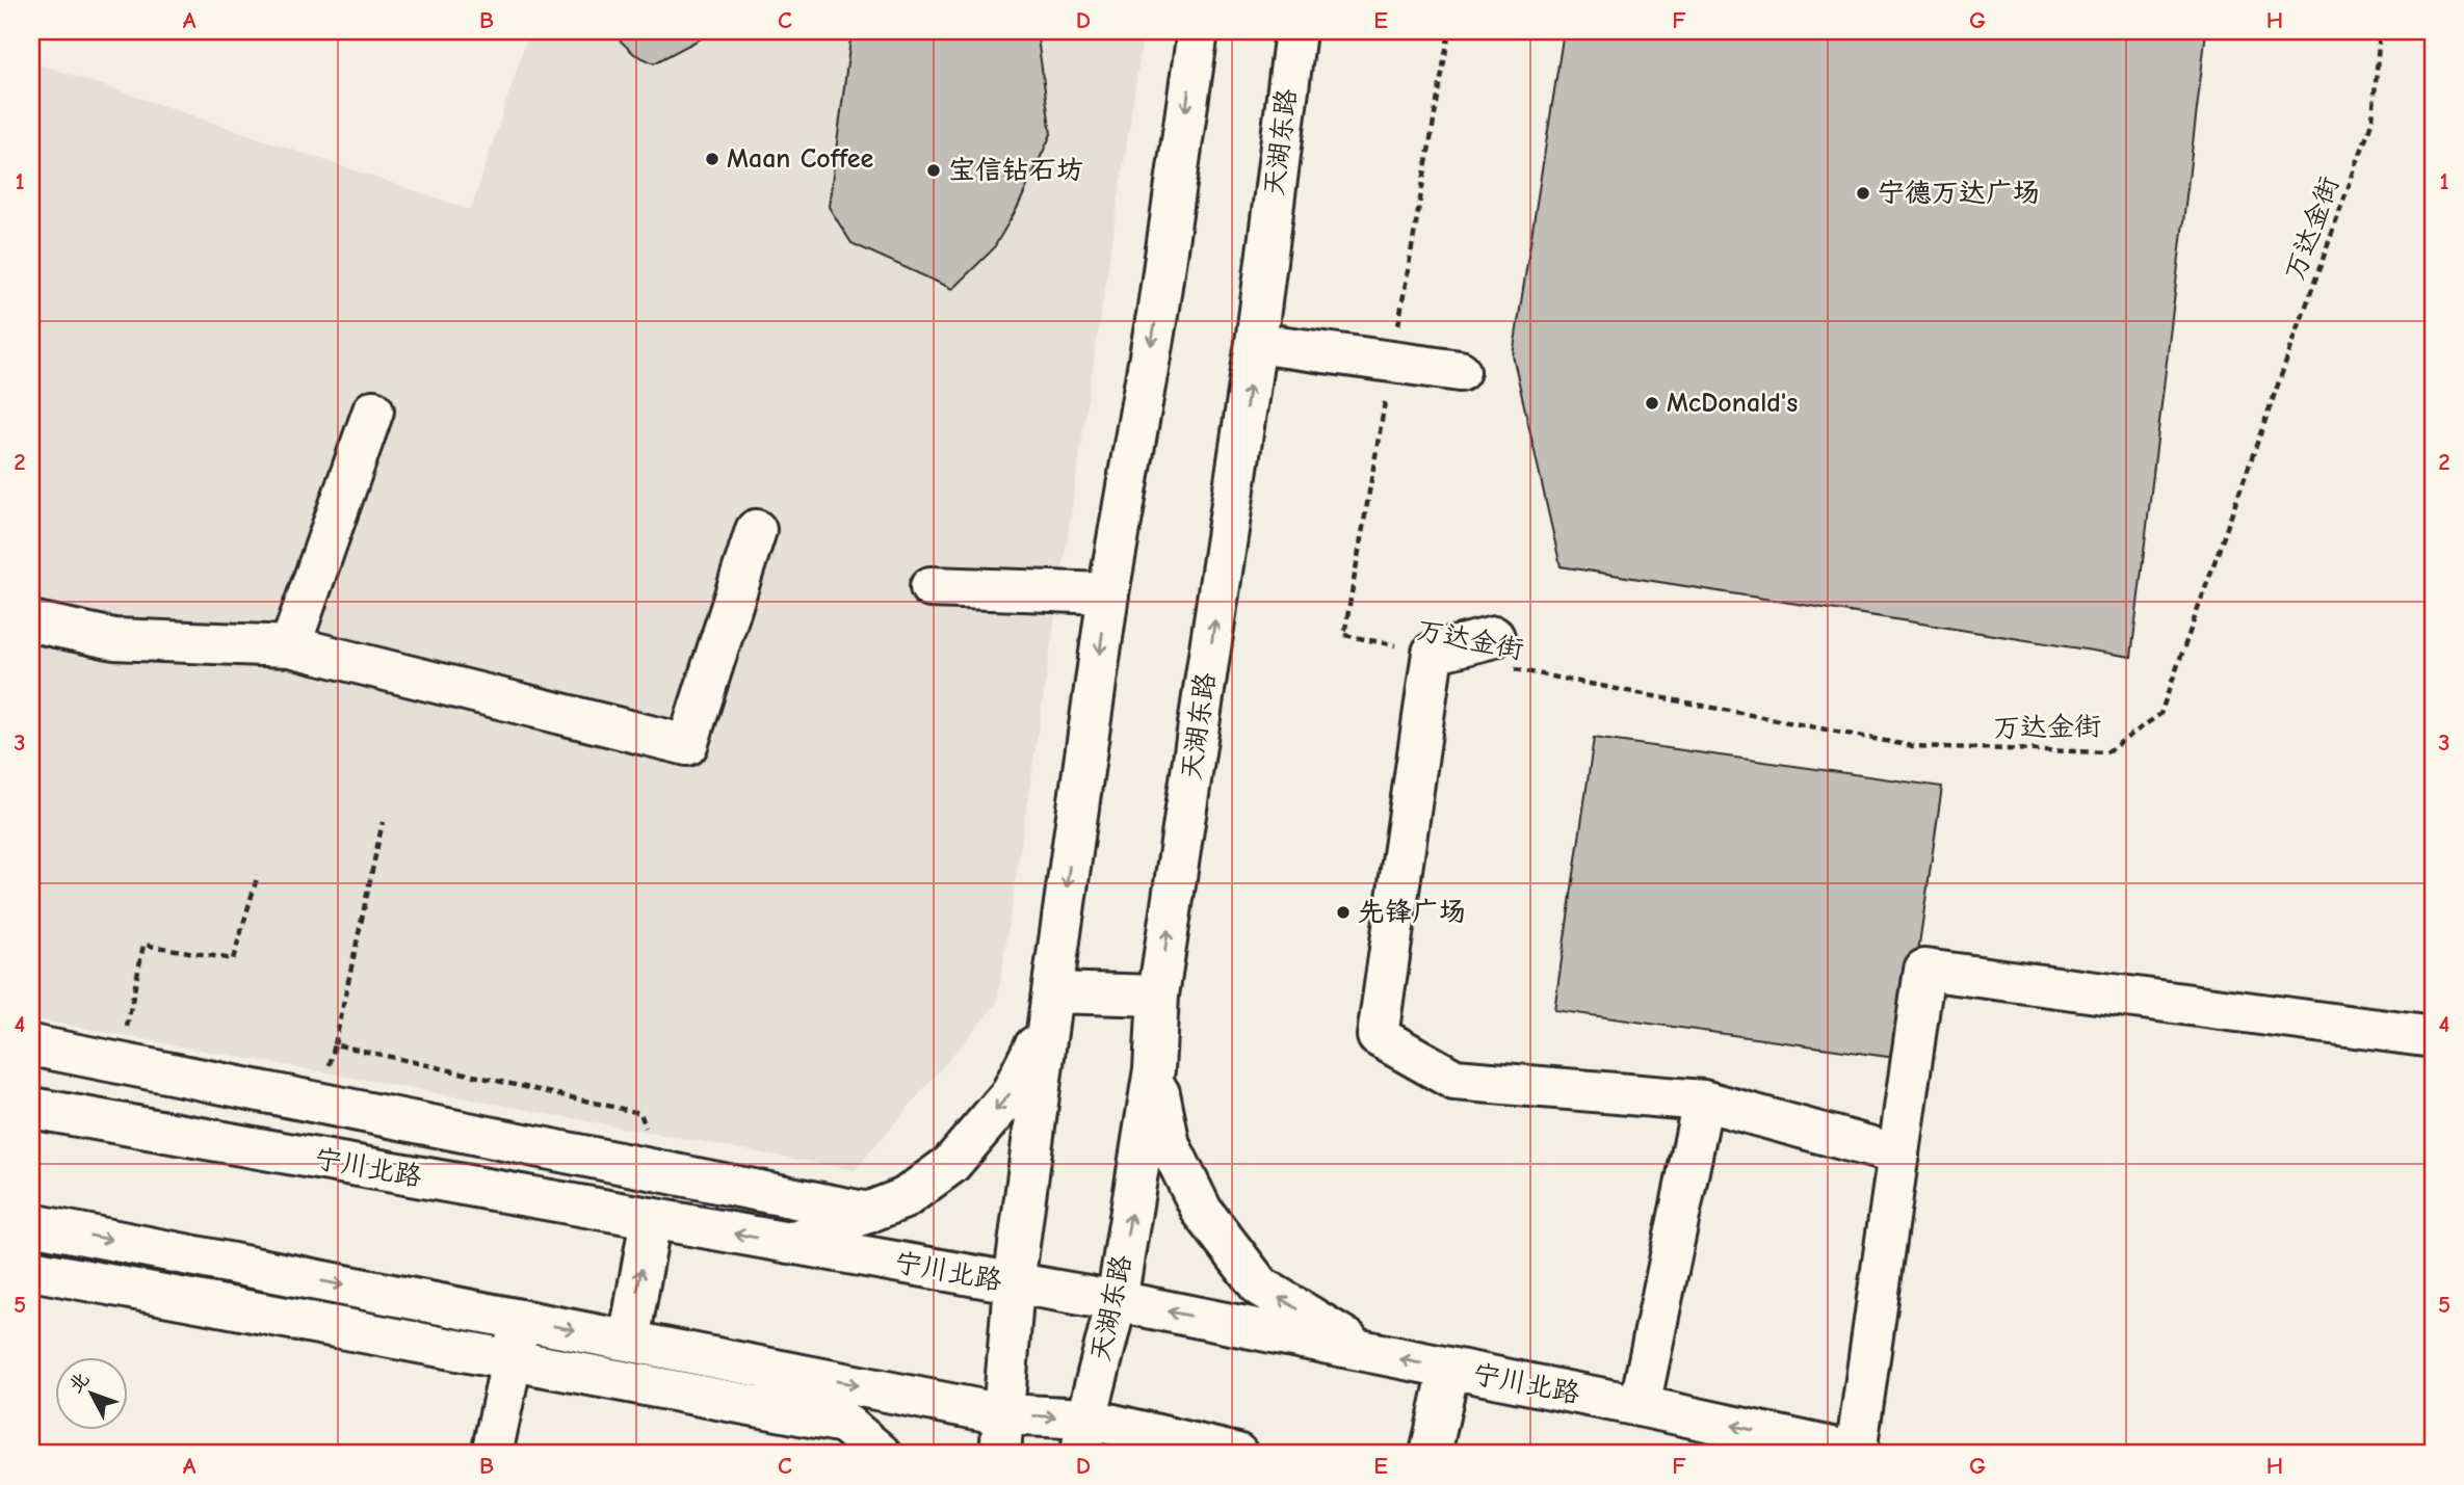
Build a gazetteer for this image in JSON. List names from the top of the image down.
{
  "streets": {
    "main road": ["天湖东路", "宁川北路"],
    "path": ["万达金街"]
  },
  "crossings": [
    ["天湖东路", "宁川北路"]
  ],
  "places": [
    "Maan Coffee",
    "宝信钻石坊",
    "宁德万达广场",
    "McDonald's",
    "先锋广场"
  ],
  "north": "top left",
  "grid": {
    "columns": [
      "A",
      "B",
      "C",
      "D",
      "E",
      "F",
      "G",
      "H"
    ],
    "rows": [
      "1",
      "2",
      "3",
      "4",
      "5"
    ]
  }
}
